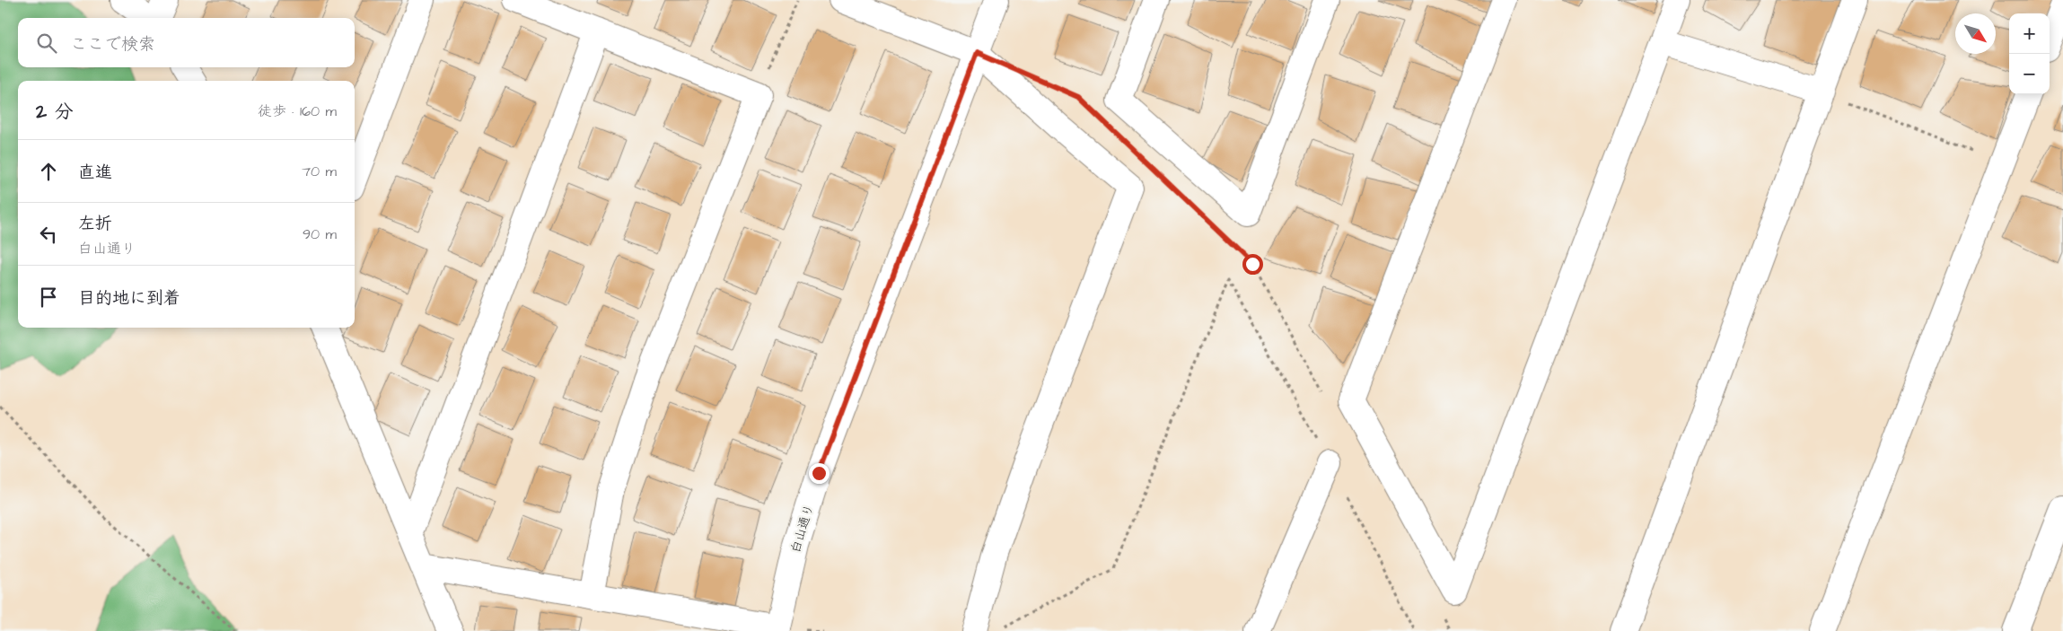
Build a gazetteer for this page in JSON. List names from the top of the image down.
{
  "streets": {
    "street": ["白山通り"]
  },
  "north": "bottom right",
  "page": {
    "map_buttons": ["+", "−"],
    "search": "ここで検索",
    "heading": ["2 分", "徒歩 · 160 m"],
    "list": [
      ["直進", "70 m"],
      ["左折", "白山通り", "90 m"],
      "目的地に到着"
    ]
  }
}
